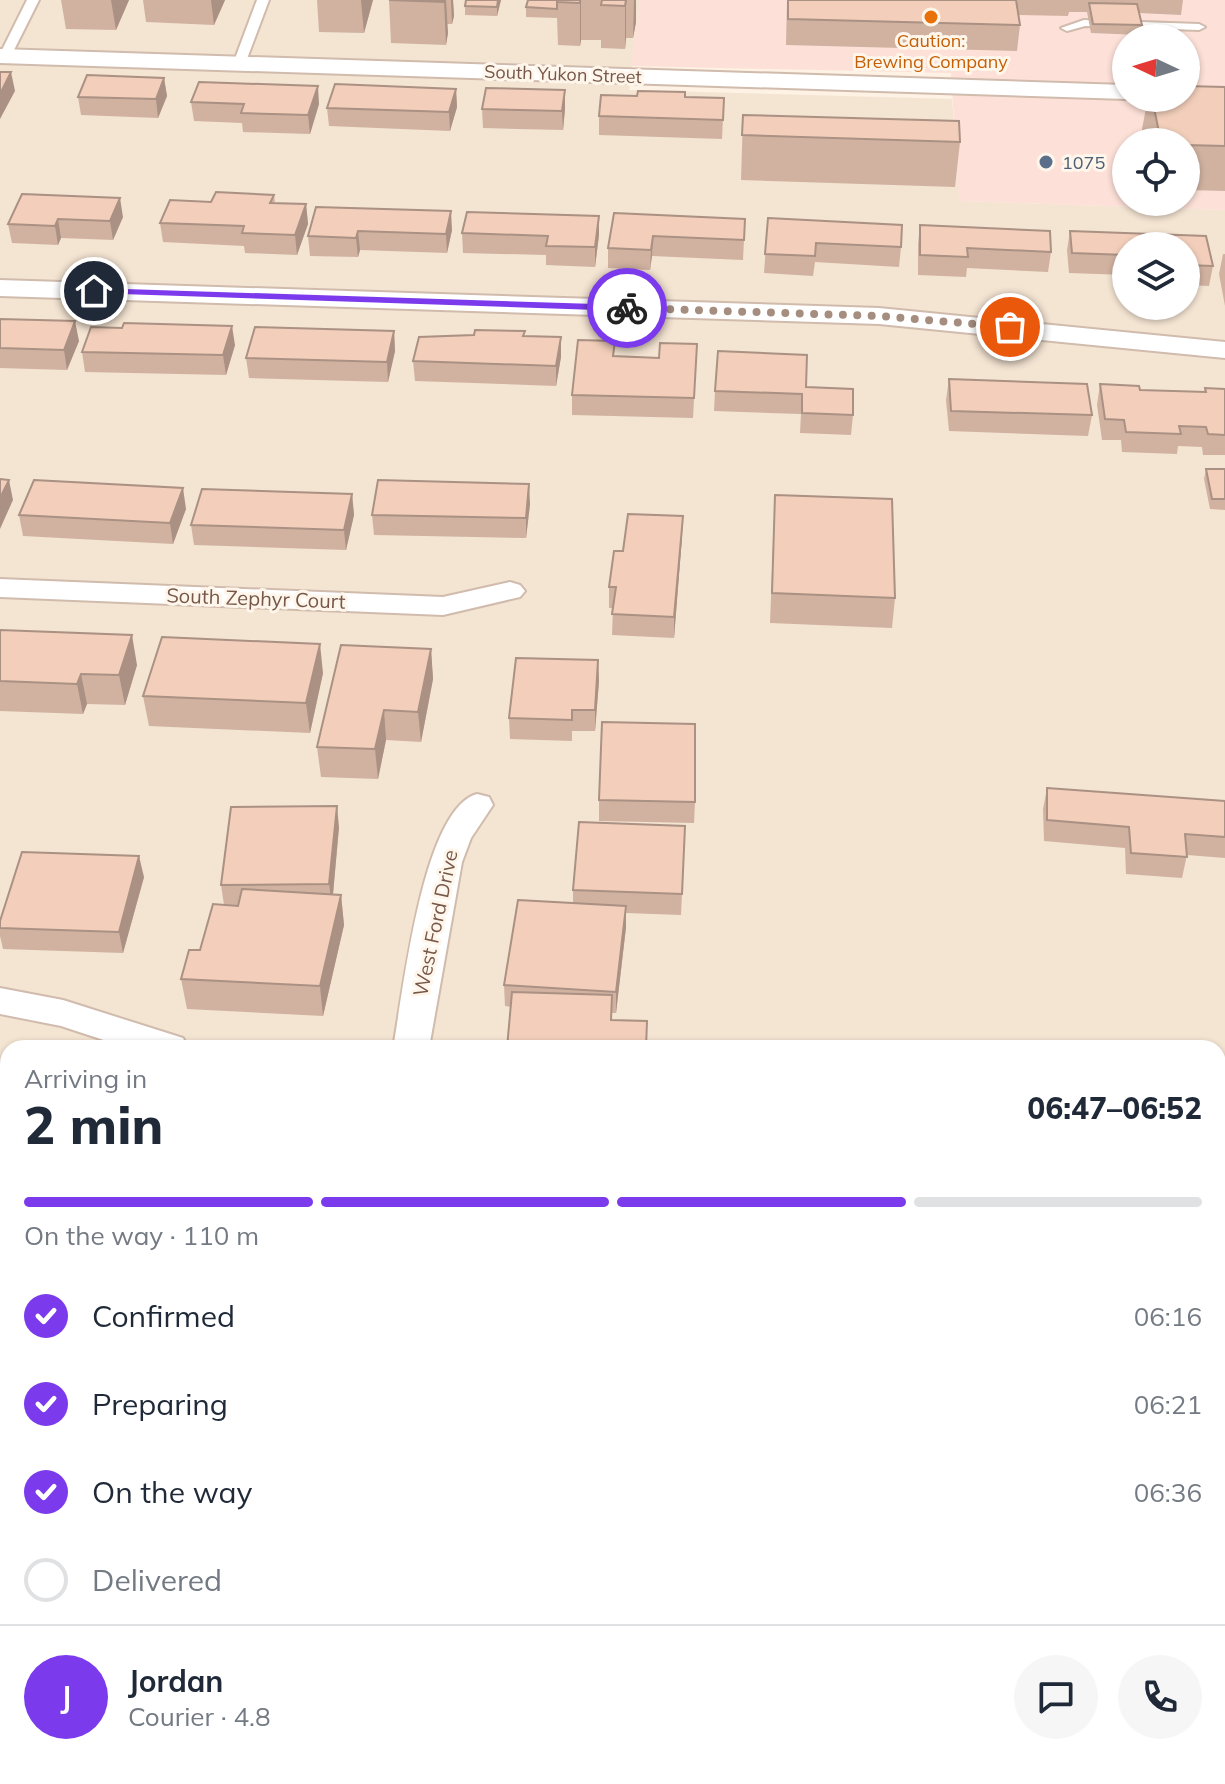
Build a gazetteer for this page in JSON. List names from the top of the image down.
{
  "streets": {
    "street": ["South Yukon Street", "South Zephyr Court", "West Ford Drive"]
  },
  "places": ["Caution: Brewing Company", "1075"],
  "north": "left",
  "page": {
    "heading": ["2 min", "Arriving in", "06:47–06:52"],
    "panel": ["Jordan", "Courier · 4.8"],
    "bar": "On the way · 110 m",
    "list": [
      ["Confirmed", "06:16"],
      ["Preparing", "06:21"],
      ["On the way", "06:36"],
      "Delivered"
    ],
    "round": "J"
  }
}
